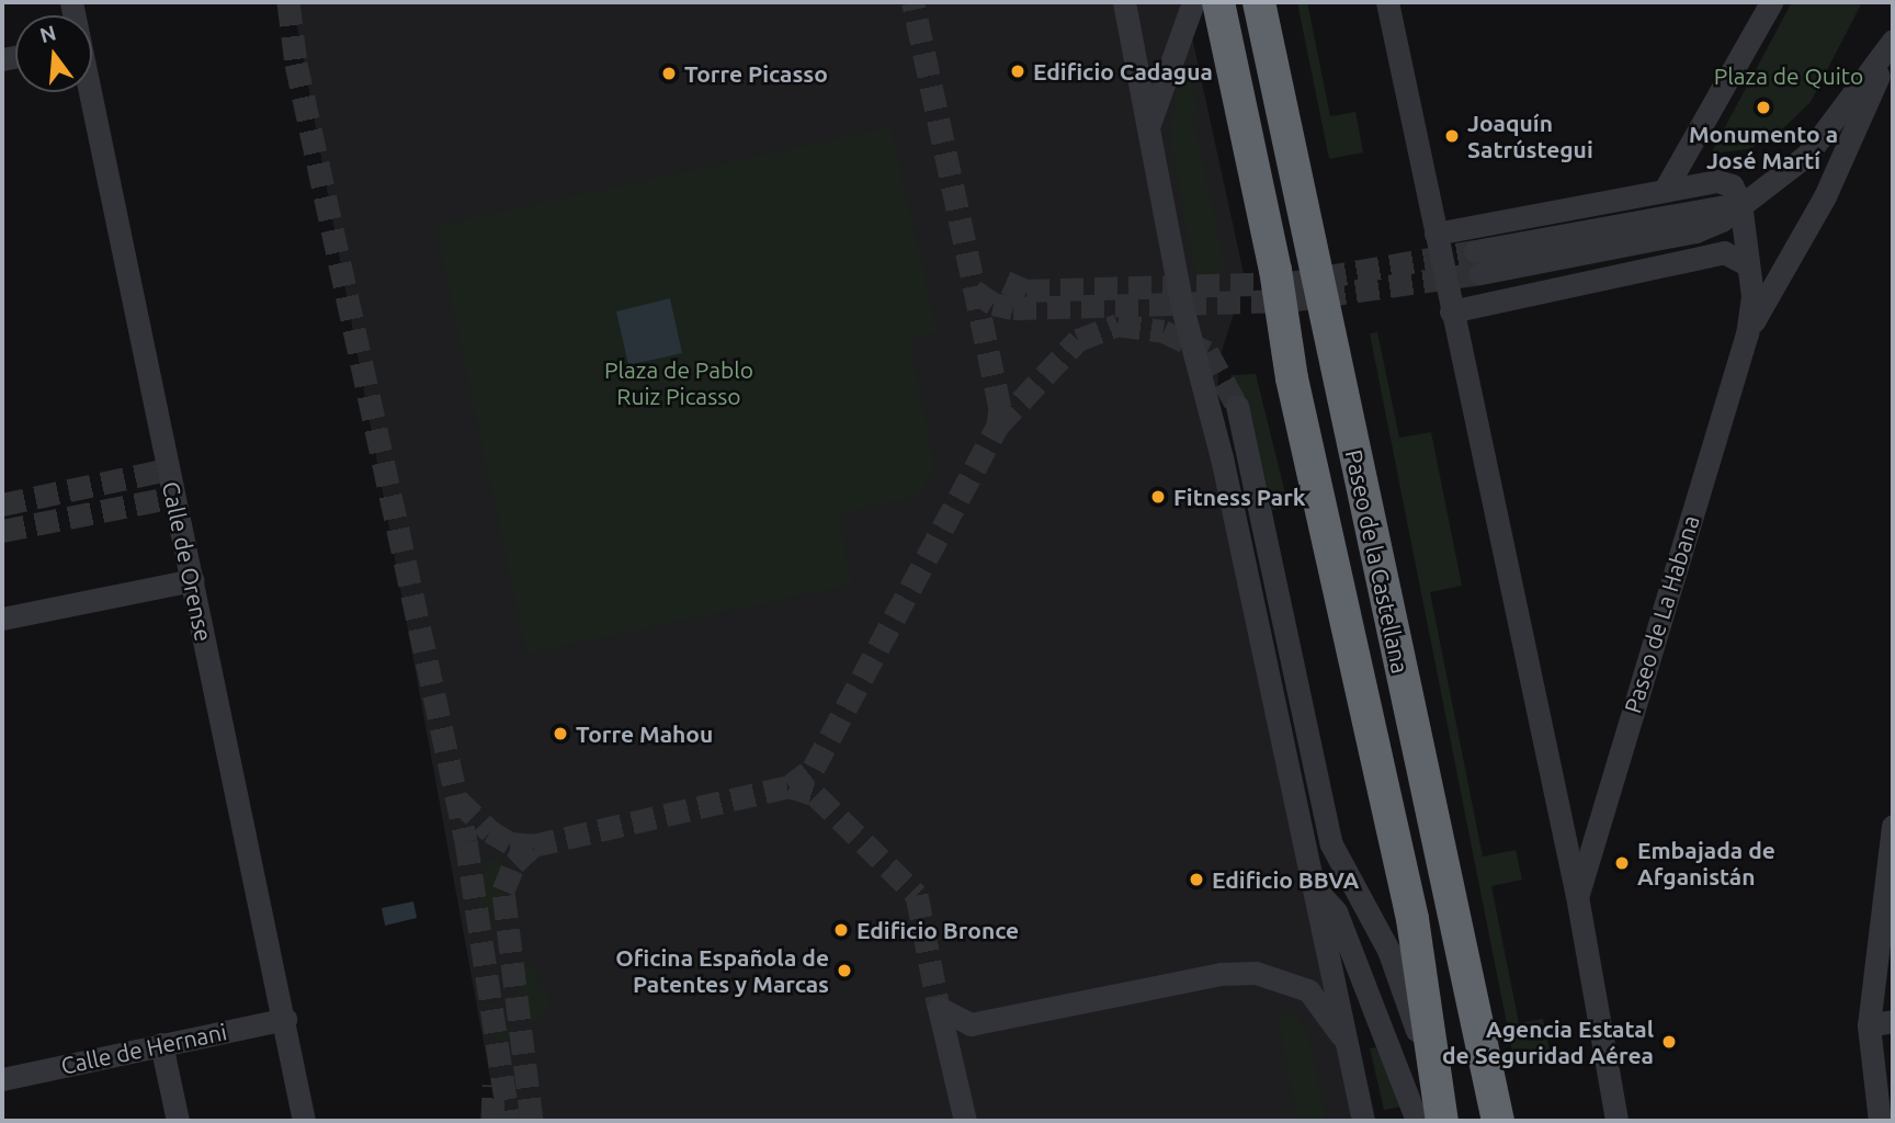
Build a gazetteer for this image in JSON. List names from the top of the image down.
{
  "streets": {
    "highway": ["Paseo de la Castellana"],
    "street": ["Calle de Orense", "Paseo de La Habana", "Calle de Hernani"]
  },
  "crossings": [
    ["Calle de Orense", "Calle de Hernani"]
  ],
  "parks": ["Plaza de Quito", "Plaza de Pablo Ruiz Picasso"],
  "places": [
    "Edificio Cadagua",
    "Torre Picasso",
    "Monumento a José Martí",
    "Joaquín Satrústegui",
    "Fitness Park",
    "Torre Mahou",
    "Embajada de Afganistán",
    "Edificio BBVA",
    "Edificio Bronce",
    "Oficina Española de Patentes y Marcas",
    "Agencia Estatal de Seguridad Aérea"
  ],
  "north": "top"
}
